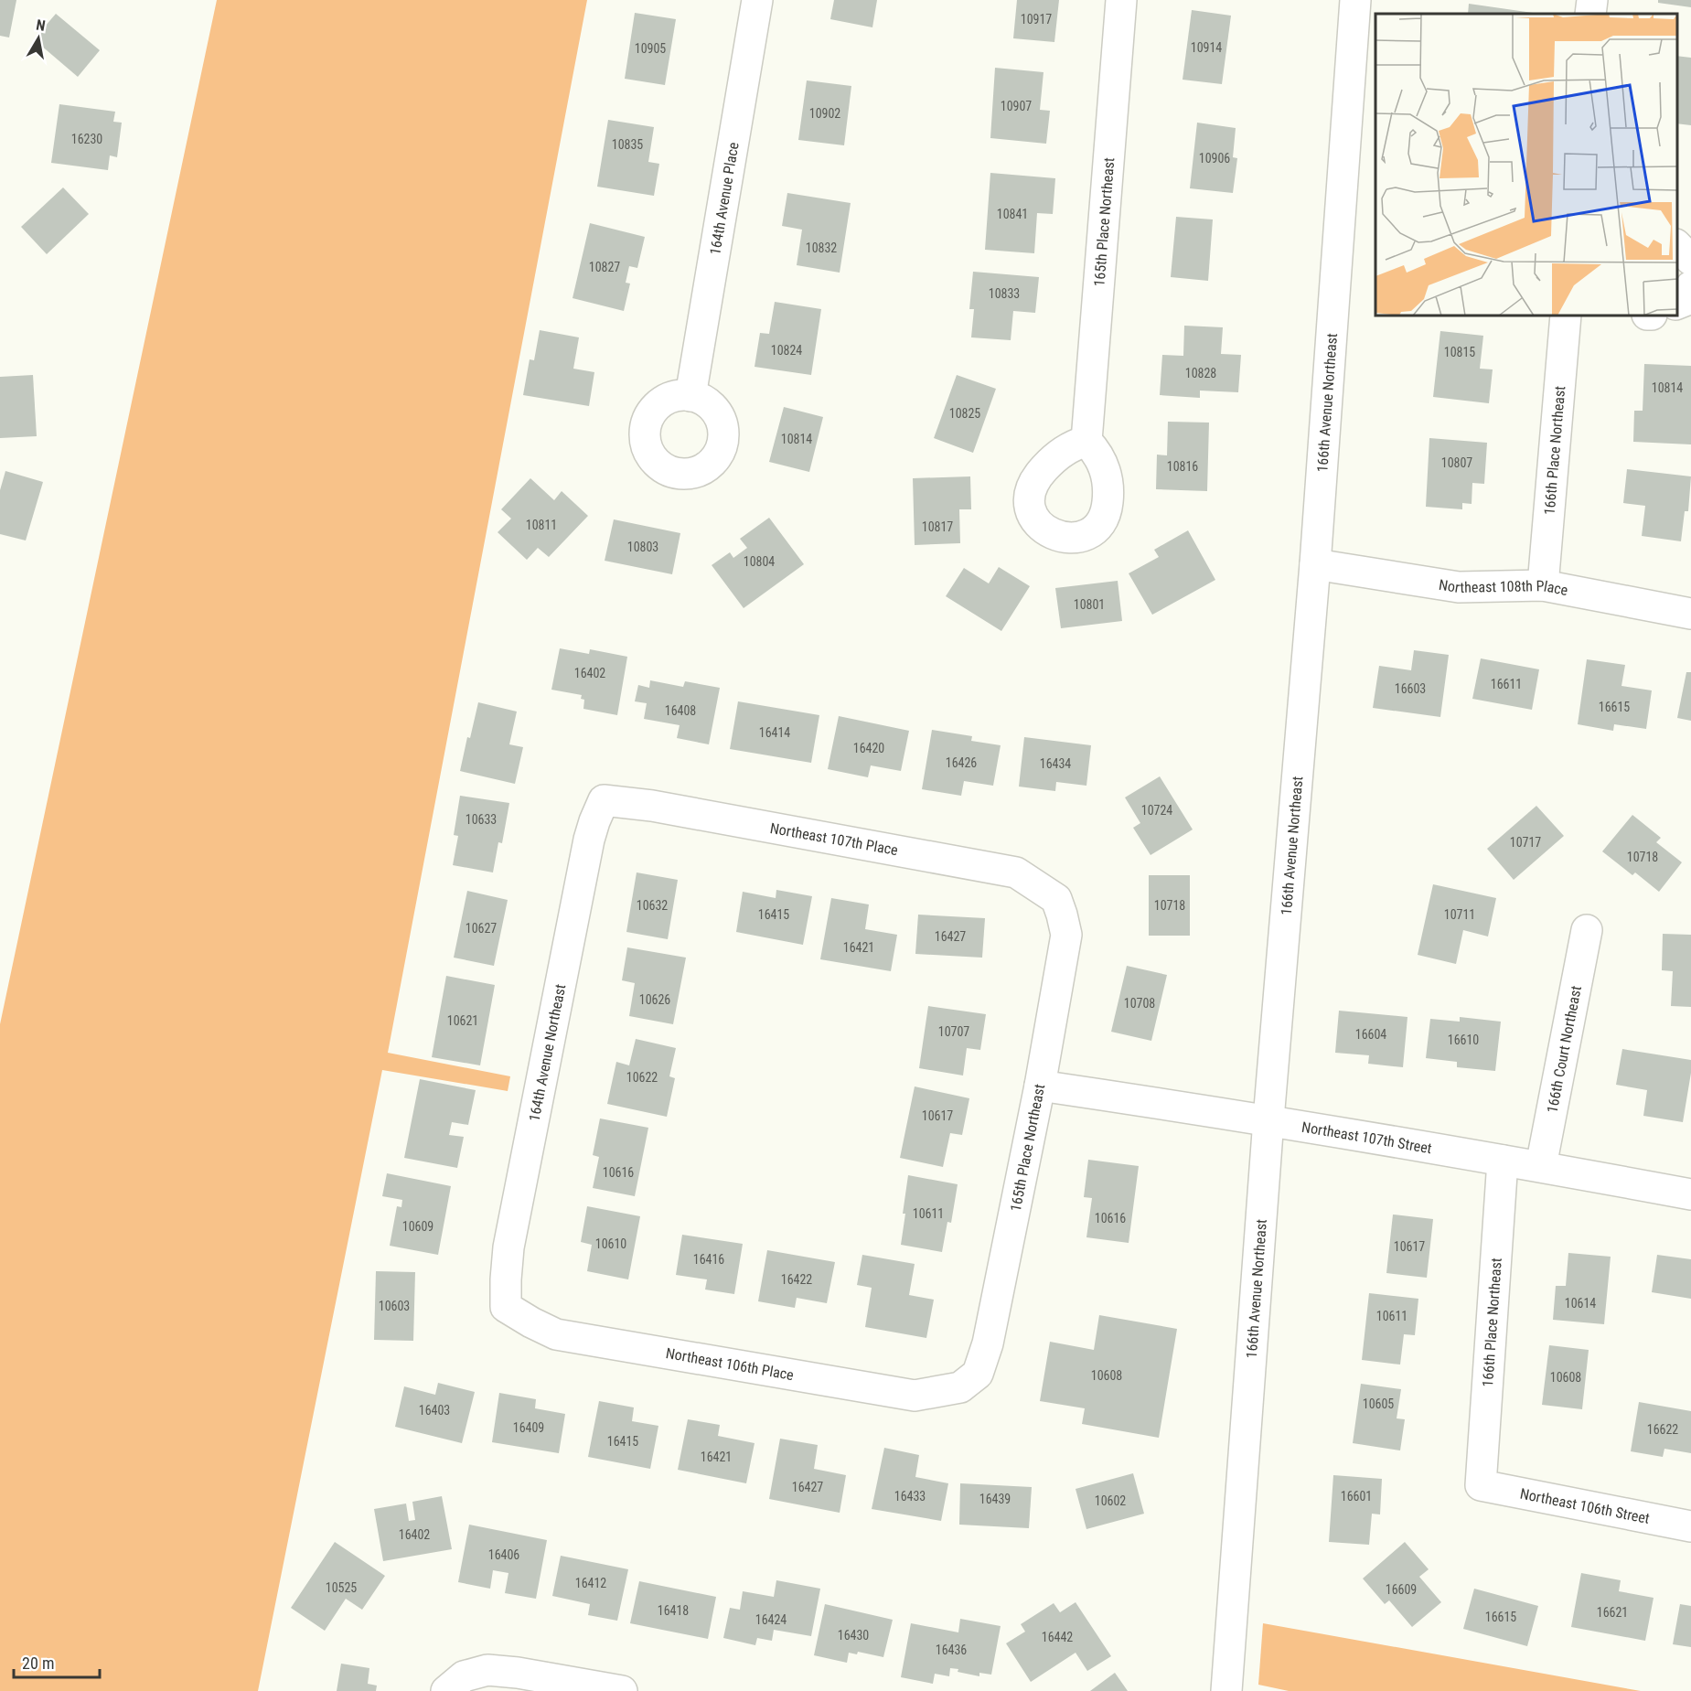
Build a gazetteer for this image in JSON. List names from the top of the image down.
{
  "streets": {
    "street": [
      "164th Avenue Place",
      "165th Place Northeast",
      "166th Avenue Northeast",
      "166th Place Northeast",
      "Northeast 108th Place",
      "Northeast 107th Place",
      "166th Court Northeast",
      "164th Avenue Northeast",
      "Northeast 107th Street",
      "Northeast 106th Place",
      "Northeast 106th Street"
    ]
  },
  "crossings": [
    ["165th Place Northeast", "Northeast 107th Place"],
    ["165th Place Northeast", "Northeast 107th Street"],
    ["165th Place Northeast", "Northeast 106th Place"],
    ["166th Avenue Northeast", "Northeast 108th Place"],
    ["166th Avenue Northeast", "Northeast 107th Street"],
    ["166th Place Northeast", "Northeast 108th Place"],
    ["166th Place Northeast", "Northeast 107th Street"],
    ["166th Place Northeast", "Northeast 106th Street"],
    ["Northeast 107th Place", "164th Avenue Northeast"],
    ["166th Court Northeast", "Northeast 107th Street"],
    ["164th Avenue Northeast", "Northeast 106th Place"]
  ],
  "house_numbers": [
    "10917",
    "10914",
    "10905",
    "10907",
    "10902",
    "16230",
    "10835",
    "10906",
    "10841",
    "10832",
    "10827",
    "10833",
    "10824",
    "10815",
    "10828",
    "10814",
    "10825",
    "10814",
    "10807",
    "10816",
    "10811",
    "10817",
    "10803",
    "10804",
    "10801",
    "16402",
    "16611",
    "16603",
    "16615",
    "16408",
    "16414",
    "16420",
    "16426",
    "16434",
    "10724",
    "10633",
    "10717",
    "10718",
    "10632",
    "10718",
    "16415",
    "10711",
    "10627",
    "16427",
    "16421",
    "10626",
    "10708",
    "10621",
    "10707",
    "16604",
    "16610",
    "10622",
    "10617",
    "10616",
    "10611",
    "10616",
    "10609",
    "10610",
    "10617",
    "16416",
    "16422",
    "10614",
    "10603",
    "10611",
    "10608",
    "10608",
    "10605",
    "16403",
    "16409",
    "16622",
    "16415",
    "16421",
    "16427",
    "16433",
    "16601",
    "16439",
    "10602",
    "16402",
    "16406",
    "16412",
    "10525",
    "16609",
    "16418",
    "16621",
    "16615",
    "16424",
    "16430",
    "16442",
    "16436"
  ],
  "scale_bar": "20 m",
  "north": "top"
}
